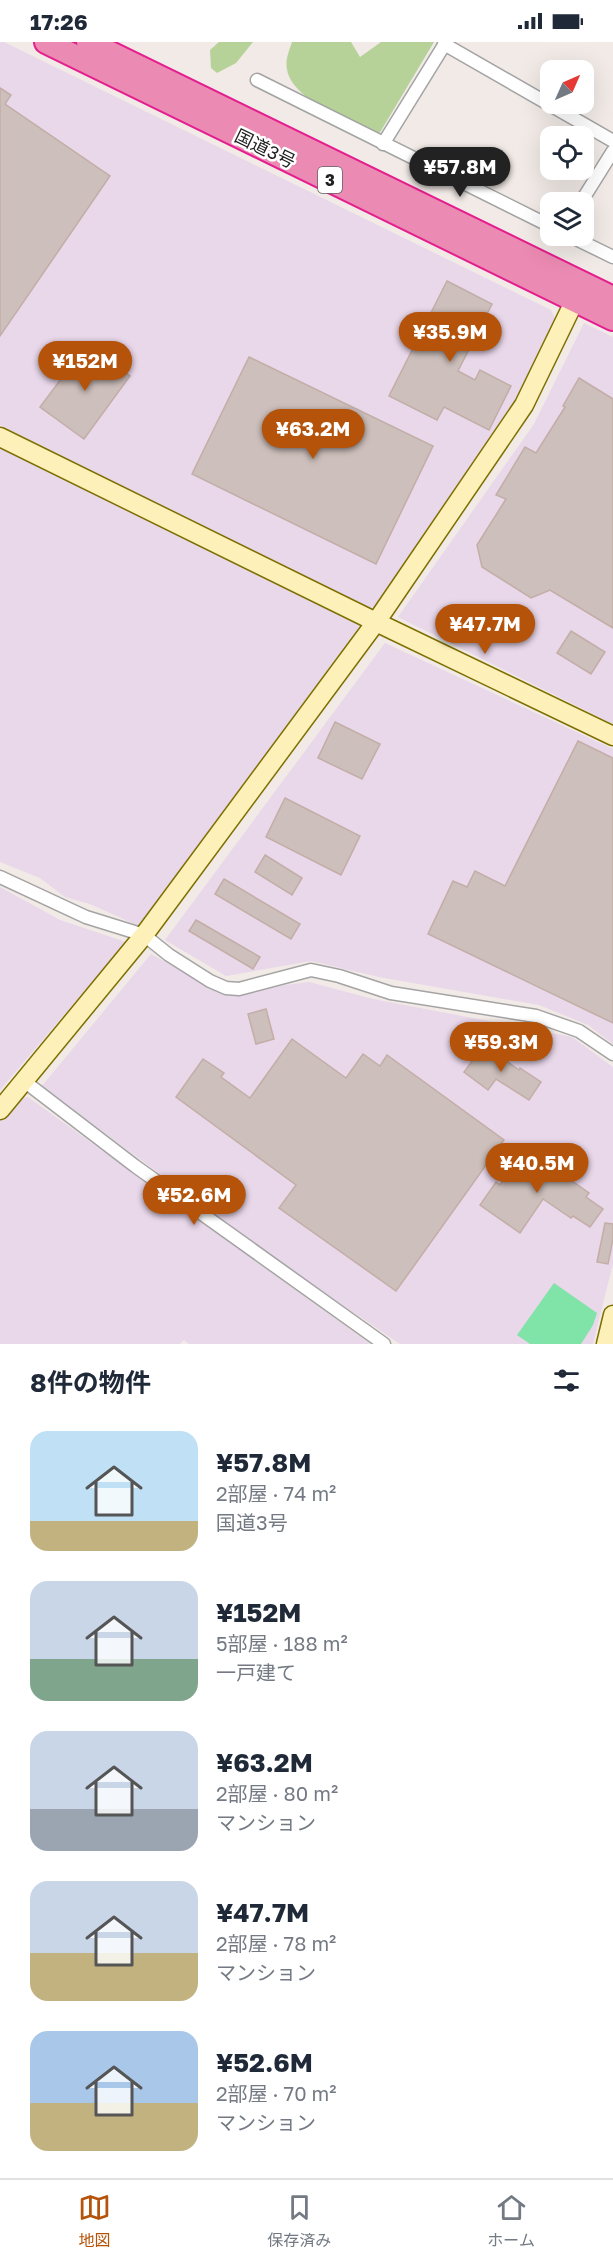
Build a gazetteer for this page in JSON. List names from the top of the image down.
{
  "streets": {
    "highway": ["国道3号", "3"]
  },
  "north": "top right",
  "page": {
    "status": "17:26",
    "price": [
      "¥57.8M",
      "¥35.9M",
      "¥152M",
      "¥63.2M",
      "¥47.7M",
      "¥59.3M",
      "¥40.5M",
      "¥52.6M"
    ],
    "heading": "8件の物件",
    "list": [
      {
        "name": "¥57.8M",
        "note": "2部屋 · 74 m² · 国道3号"
      },
      {
        "name": "¥152M",
        "note": "5部屋 · 188 m² · 一戸建て"
      },
      {
        "name": "¥63.2M",
        "note": "2部屋 · 80 m² · マンション"
      },
      {
        "name": "¥47.7M",
        "note": "2部屋 · 78 m² · マンション"
      },
      {
        "name": "¥52.6M",
        "note": "2部屋 · 70 m² · マンション"
      }
    ],
    "tabs": ["地図", "保存済み", "ホーム"]
  }
}
